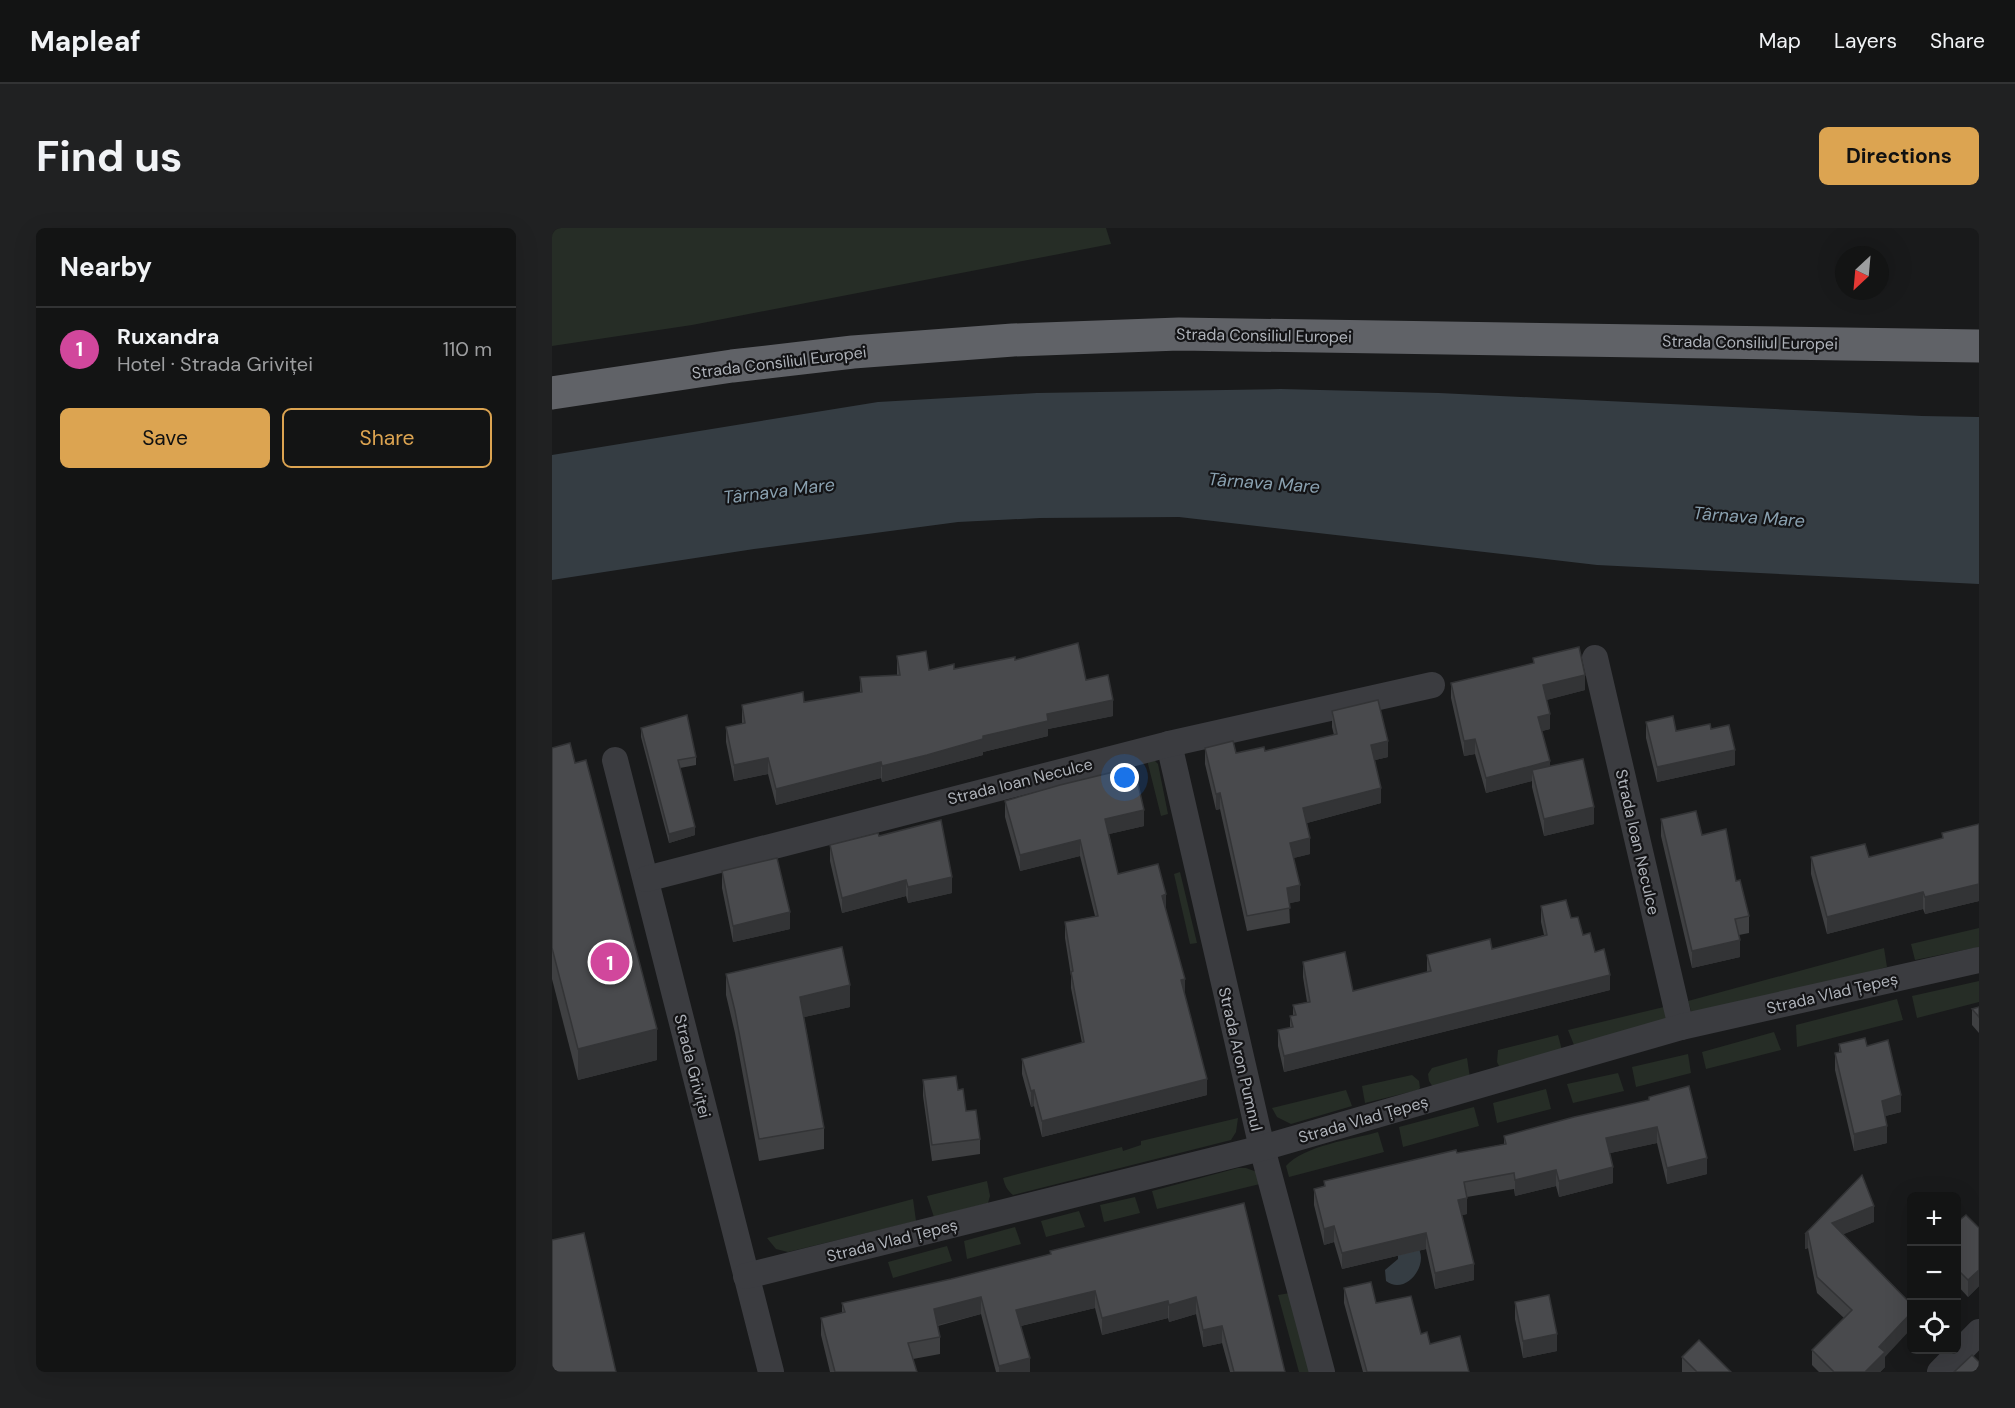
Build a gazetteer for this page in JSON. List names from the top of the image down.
{
  "streets": {
    "highway": ["Strada Consiliul Europei"],
    "street": [
      "Strada Ioan Neculce",
      "Strada Vlad Țepeș",
      "Strada Aron Pumnul",
      "Strada Griviței"
    ]
  },
  "crossings": [
    ["Strada Ioan Neculce", "Strada Vlad Țepeș"],
    ["Strada Ioan Neculce", "Strada Aron Pumnul"],
    ["Strada Ioan Neculce", "Strada Griviței"],
    ["Strada Vlad Țepeș", "Strada Aron Pumnul"],
    ["Strada Vlad Țepeș", "Strada Griviței"]
  ],
  "water": ["Târnava Mare"],
  "north": "bottom left",
  "page": {
    "header": "Mapleaf",
    "nav": ["Map", "Layers", "Share"],
    "buttons": [
      "Directions",
      ["Save", "Share"]
    ],
    "title": "Find us",
    "heading": "Nearby",
    "list": [
      {
        "mark": "1",
        "name": "Ruxandra",
        "note": "Hotel · Strada Griviței",
        "value": "110 m"
      }
    ],
    "pins": "1",
    "map_buttons": ["+", "−"]
  }
}
